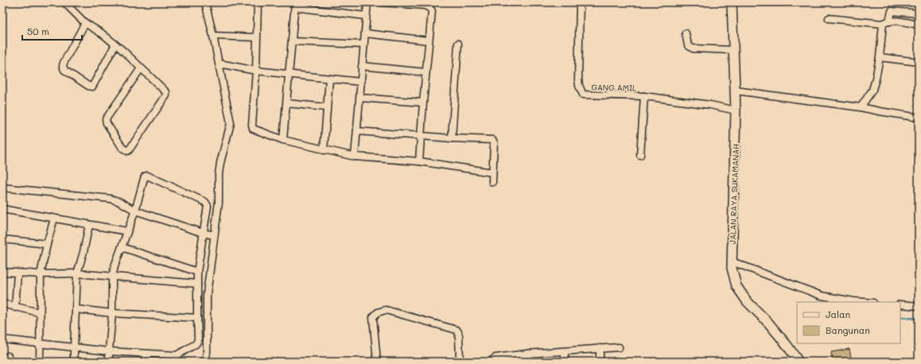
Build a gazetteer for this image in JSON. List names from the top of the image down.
{
  "streets": {
    "street": ["GANG AMIL", "JALAN RAYA SUKAMANAH"]
  },
  "crossings": [
    ["GANG AMIL", "JALAN RAYA SUKAMANAH"]
  ],
  "legend": ["Jalan", "Bangunan"],
  "scale_bar": "50 m"
}
